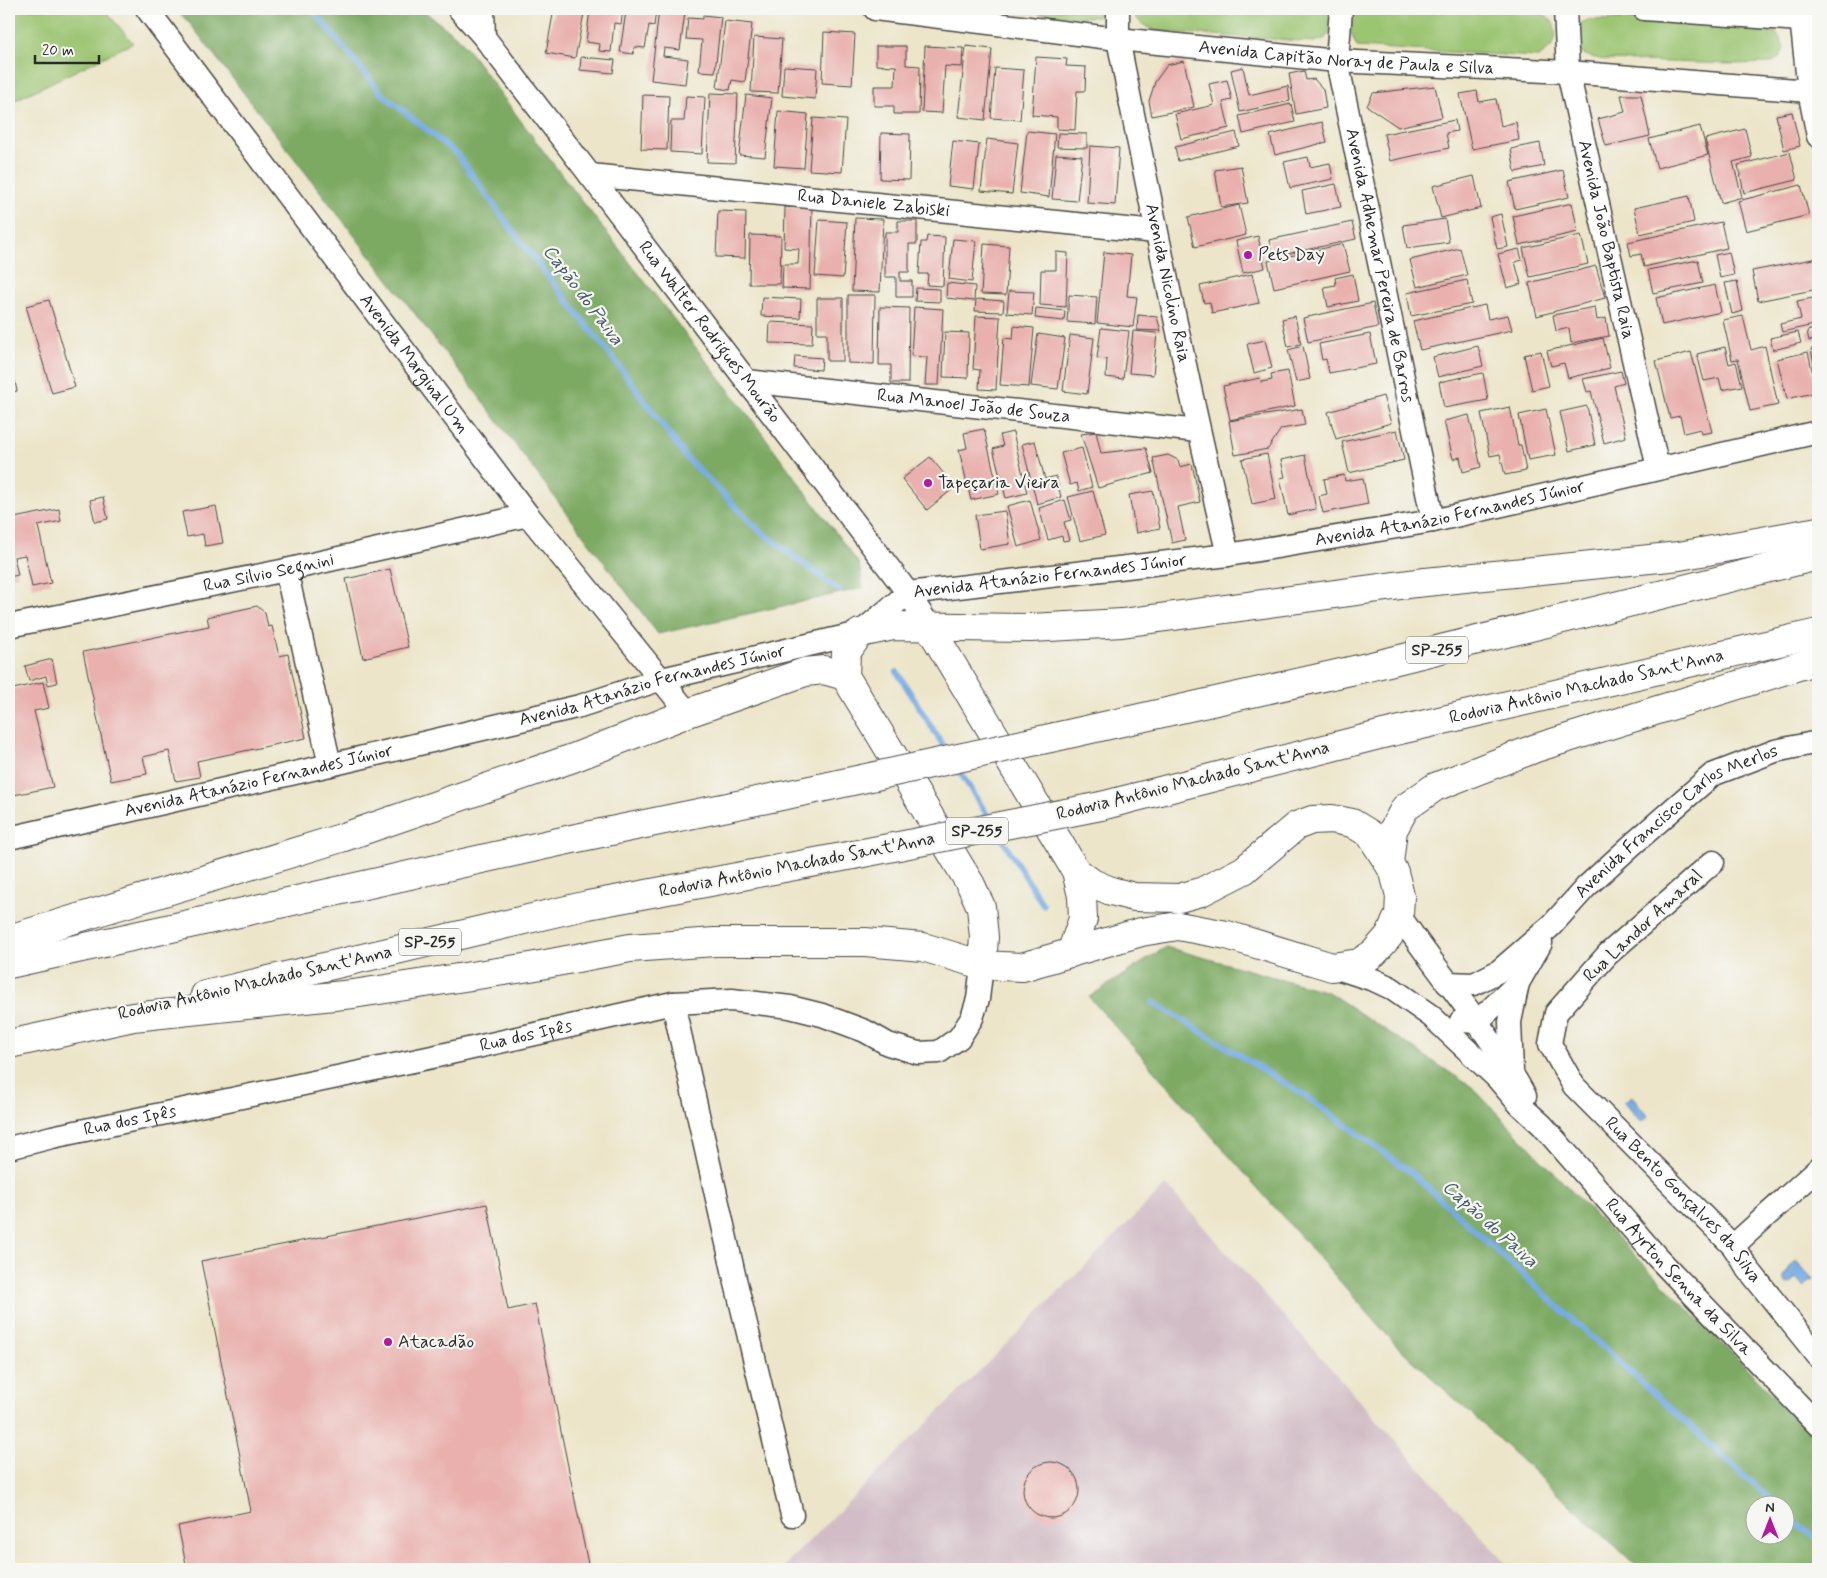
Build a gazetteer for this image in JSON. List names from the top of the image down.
{
  "streets": {
    "highway": ["SP-255", "Rodovia Antônio Machado Sant'Anna"],
    "street": [
      "Avenida Capitão Noray de Paula e Silva",
      "Rua Daniele Zabiski",
      "Avenida João Baptista Raia",
      "Avenida Adhemar Pereira de Barros",
      "Avenida Nicolino Raia",
      "Rua Walter Rodrigues Mourão",
      "Avenida Marginal Um",
      "Rua Manoel João de Souza",
      "Avenida Atanázio Fernandes Júnior",
      "Rua Silvio Segnini",
      "Avenida Francisco Carlos Merlos",
      "Rua Landor Amaral",
      "Rua dos Ipês",
      "Rua Bento Gonçalves da Silva",
      "Rua Ayrton Senna da Silva"
    ]
  },
  "crossings": [
    ["Avenida Capitão Noray de Paula e Silva", "Avenida João Baptista Raia"],
    ["Avenida Capitão Noray de Paula e Silva", "Avenida Adhemar Pereira de Barros"],
    ["Avenida Capitão Noray de Paula e Silva", "Avenida Nicolino Raia"],
    ["Rua Daniele Zabiski", "Avenida Nicolino Raia"],
    ["Rua Daniele Zabiski", "Rua Walter Rodrigues Mourão"],
    ["Avenida João Baptista Raia", "Avenida Atanázio Fernandes Júnior"],
    ["Avenida Adhemar Pereira de Barros", "Avenida Atanázio Fernandes Júnior"],
    ["Avenida Nicolino Raia", "Rua Manoel João de Souza"],
    ["Avenida Nicolino Raia", "Avenida Atanázio Fernandes Júnior"],
    ["Rua Walter Rodrigues Mourão", "Rua Manoel João de Souza"],
    ["Rua Walter Rodrigues Mourão", "Avenida Atanázio Fernandes Júnior"],
    ["Avenida Marginal Um", "Avenida Atanázio Fernandes Júnior"],
    ["Avenida Marginal Um", "Rua Silvio Segnini"],
    ["Rua Landor Amaral", "Rua Bento Gonçalves da Silva"]
  ],
  "water": ["Capão do Paiva"],
  "places": ["Pets Day", "Tapeçaria Vieira", "Atacadão"],
  "scale_bar": "20 m",
  "north": "top"
}
